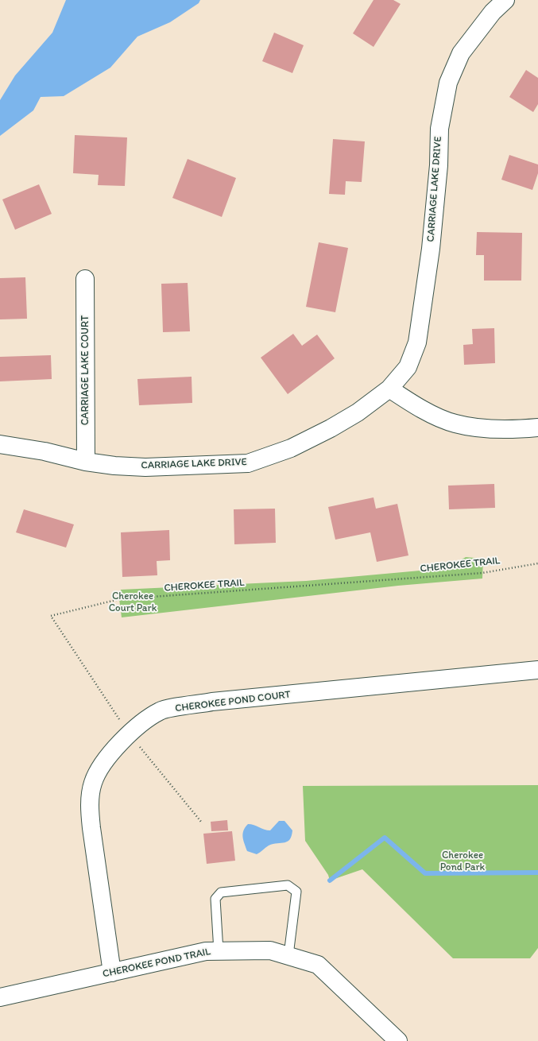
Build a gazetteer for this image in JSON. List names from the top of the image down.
{
  "streets": {
    "street": [
      "CARRIAGE LAKE DRIVE",
      "CARRIAGE LAKE COURT",
      "CHEROKEE POND COURT",
      "CHEROKEE POND TRAIL"
    ],
    "path": ["CHEROKEE TRAIL"]
  },
  "crossings": [
    ["CARRIAGE LAKE DRIVE", "CARRIAGE LAKE COURT"],
    ["CHEROKEE TRAIL", "CHEROKEE POND COURT"],
    ["CHEROKEE POND COURT", "CHEROKEE POND TRAIL"]
  ],
  "parks": ["Cherokee Court Park", "Cherokee Pond Park"]
}
